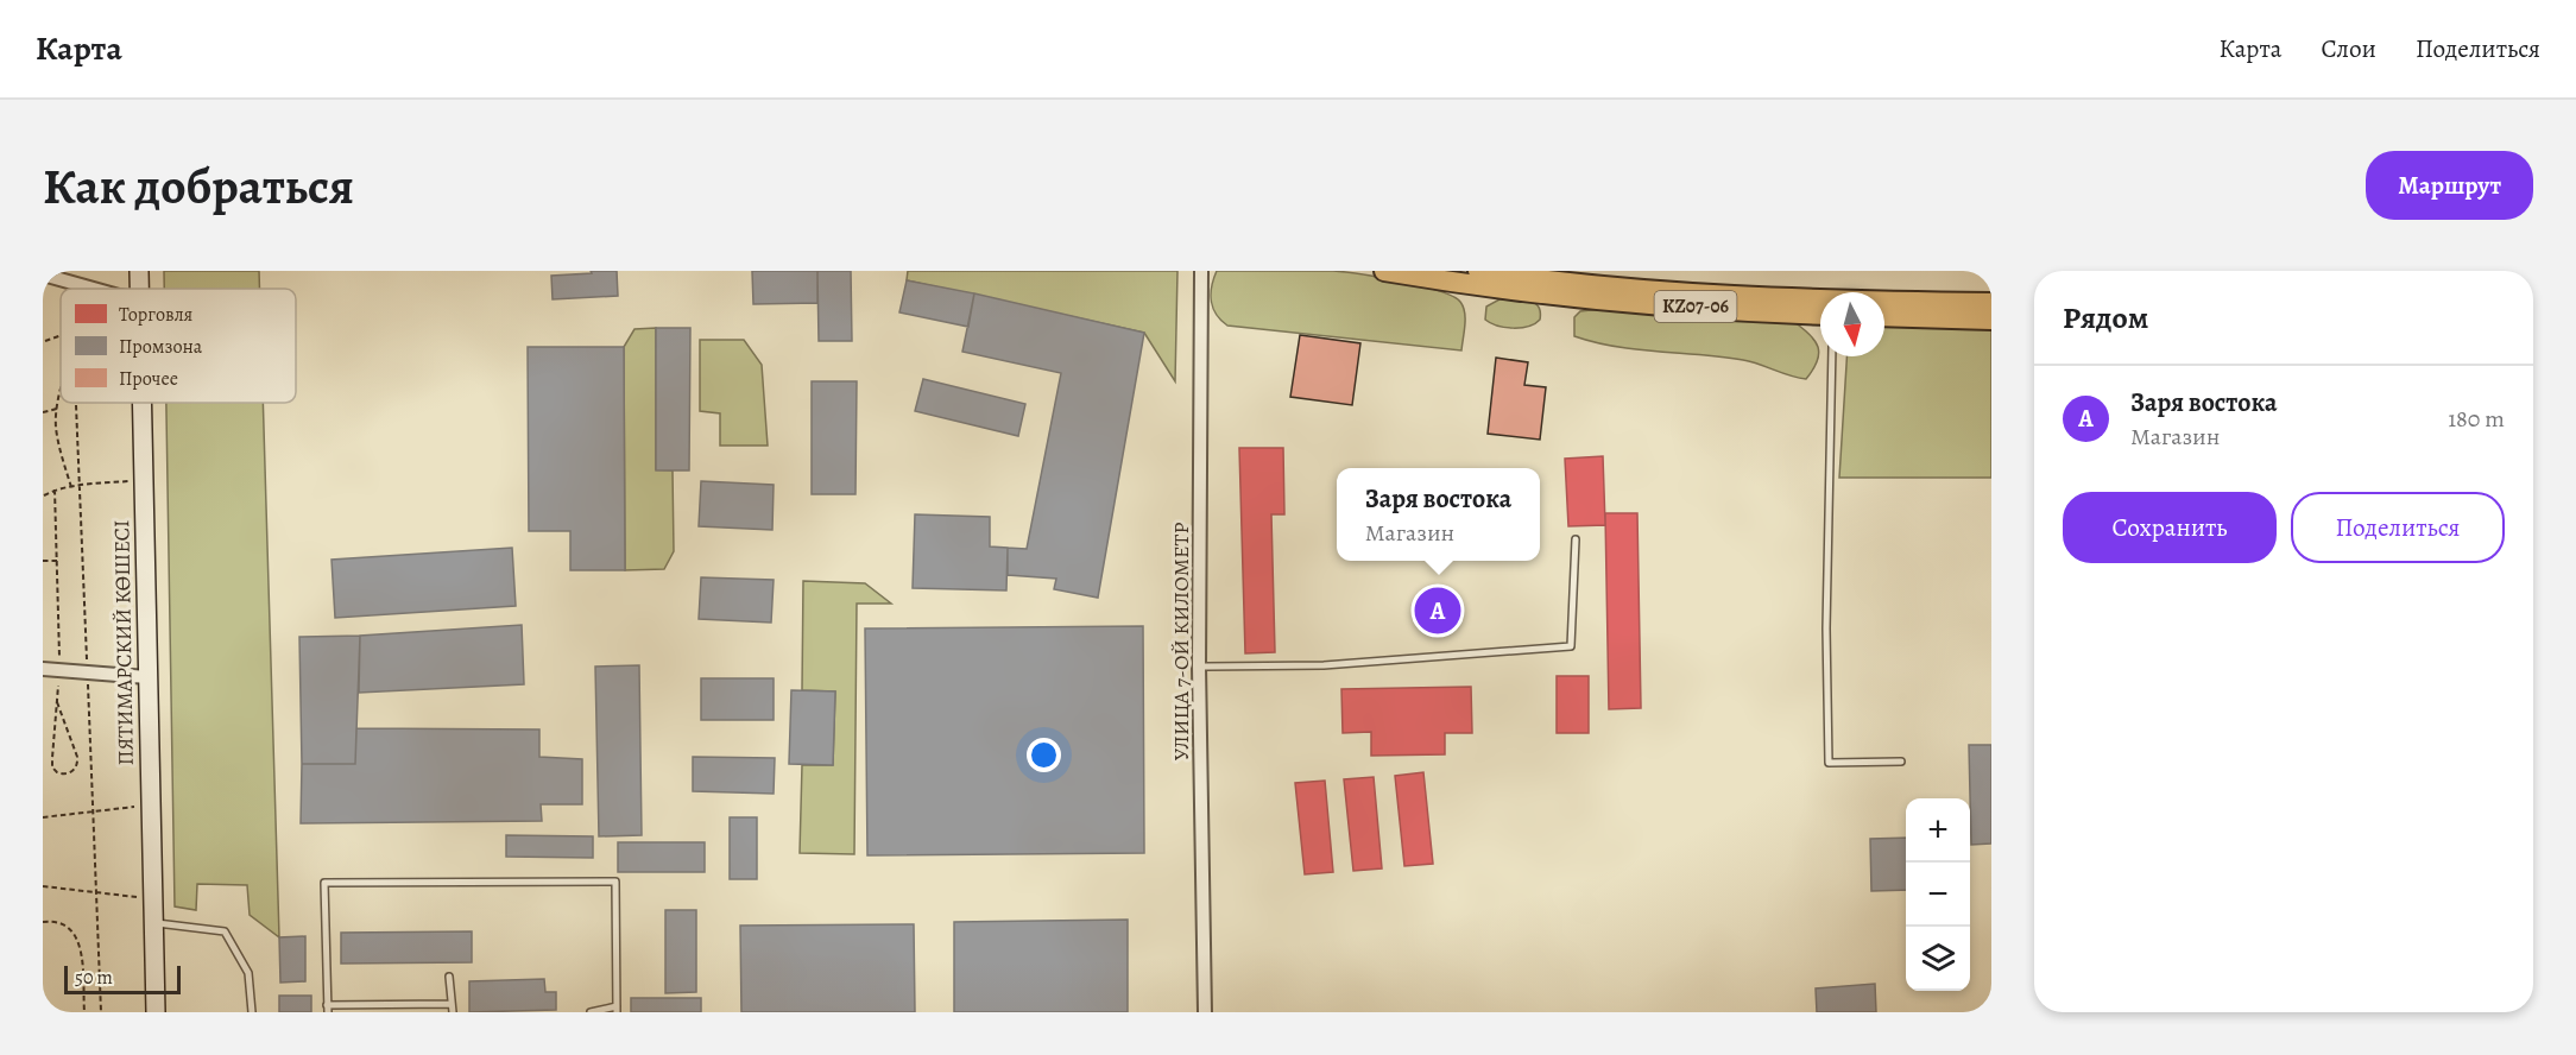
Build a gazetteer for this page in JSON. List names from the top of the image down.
{
  "streets": {
    "main road": ["KZ07-06", "ПЯТИМАРСКИЙ КӨШЕСІ"],
    "street": ["УЛИЦА 7-ОЙ КИЛОМЕТР"]
  },
  "legend": ["Торговля", "Промзона", "Прочее"],
  "scale_bar": "50 m",
  "north": "bottom",
  "page": {
    "header": "Карта",
    "nav": ["Карта", "Слои", "Поделиться"],
    "buttons": [
      "Маршрут",
      ["Сохранить", "Поделиться"]
    ],
    "title": "Как добраться",
    "heading": "Рядом",
    "list": [
      {
        "mark": "A",
        "name": "Заря востока",
        "note": "Магазин",
        "value": "180 m"
      }
    ],
    "popup": ["Заря востока", "Магазин"],
    "pins": "A",
    "map_buttons": ["+", "−"],
    "scale": "50 m"
  }
}
